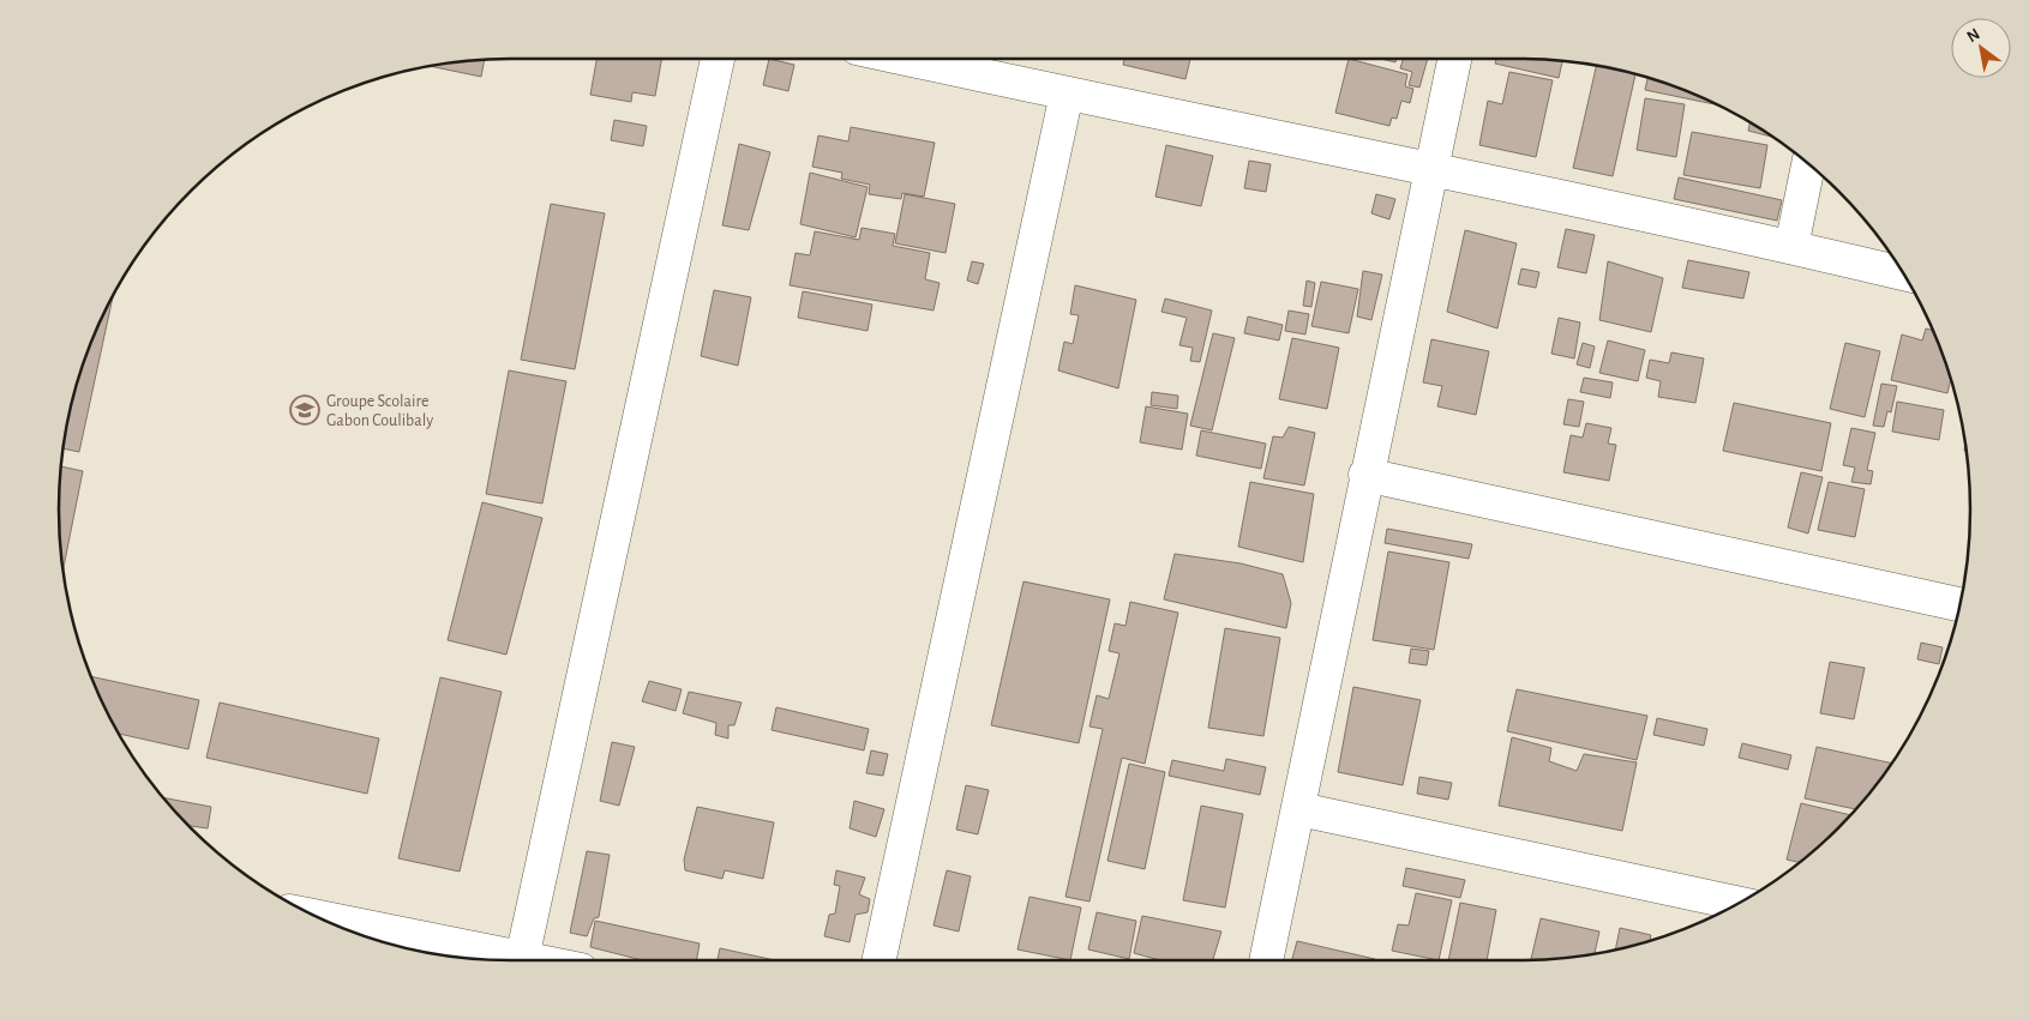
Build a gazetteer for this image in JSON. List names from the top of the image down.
{
  "places": {
    "school or university": ["Groupe Scolaire Gabon Coulibaly"]
  },
  "north": "top left"
}
